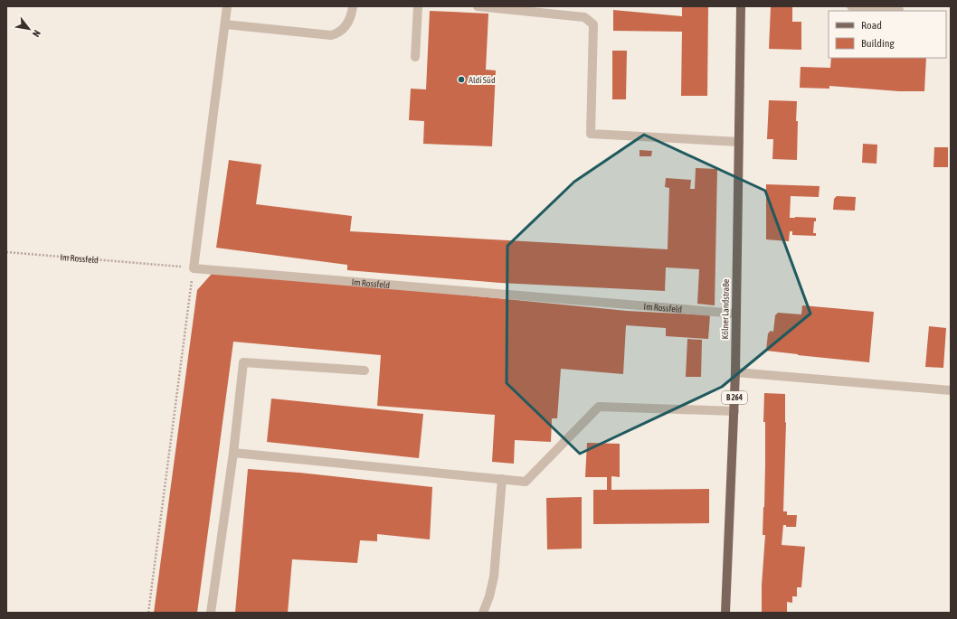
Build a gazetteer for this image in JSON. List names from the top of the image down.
{
  "streets": {
    "main road": ["Kölner Landstraße", "B 264"],
    "street": ["Im Rossfeld"]
  },
  "crossings": [
    ["Im Rossfeld", "Kölner Landstraße"]
  ],
  "places": ["Aldi Süd"],
  "legend": ["Road", "Building"],
  "north": "bottom right"
}
